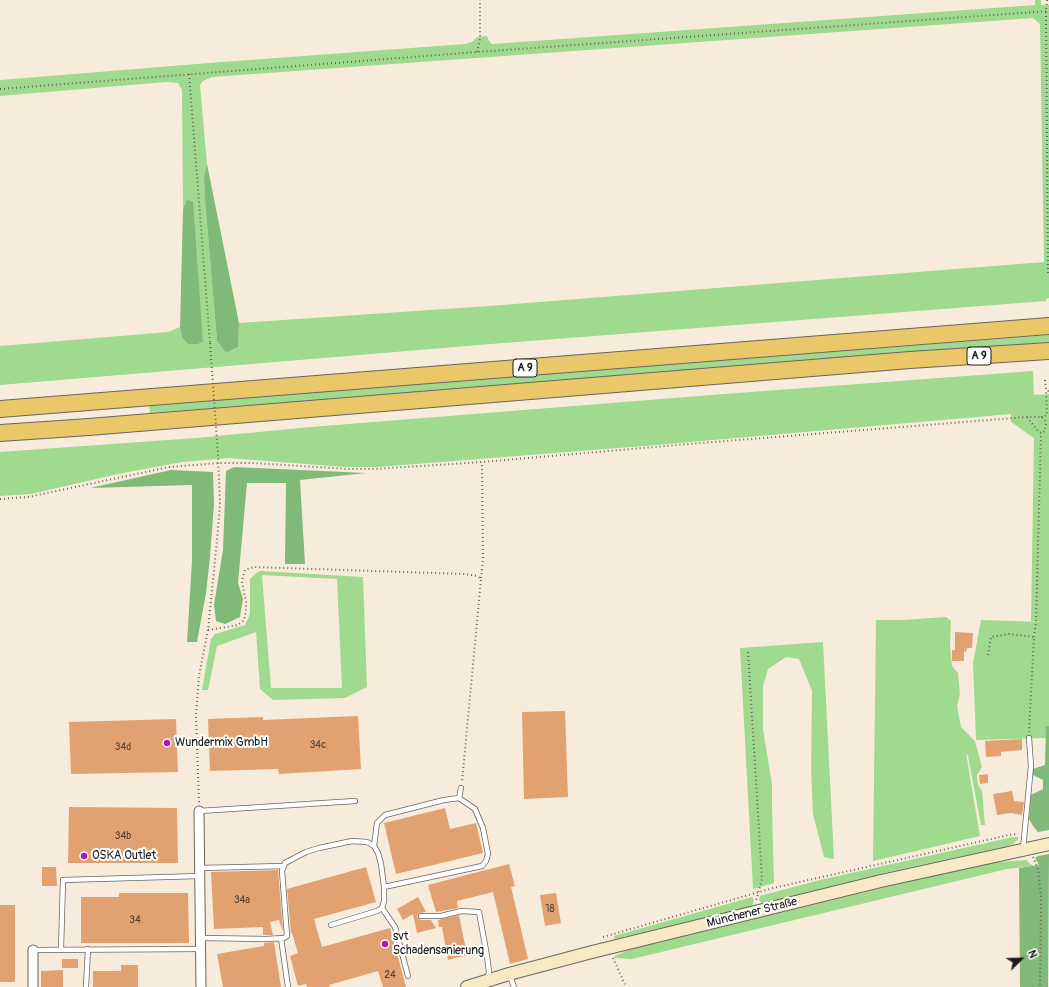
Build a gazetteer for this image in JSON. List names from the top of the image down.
{
  "streets": {
    "highway": ["A 9"],
    "main road": ["Münchener Straße"]
  },
  "places": ["Wundermix GmbH", "OSKA Outlet", "svt Schadensanierung"],
  "house_numbers": [
    "34c",
    "34d",
    "34b",
    "34a",
    "18",
    "34",
    "24"
  ],
  "north": "top right"
}
